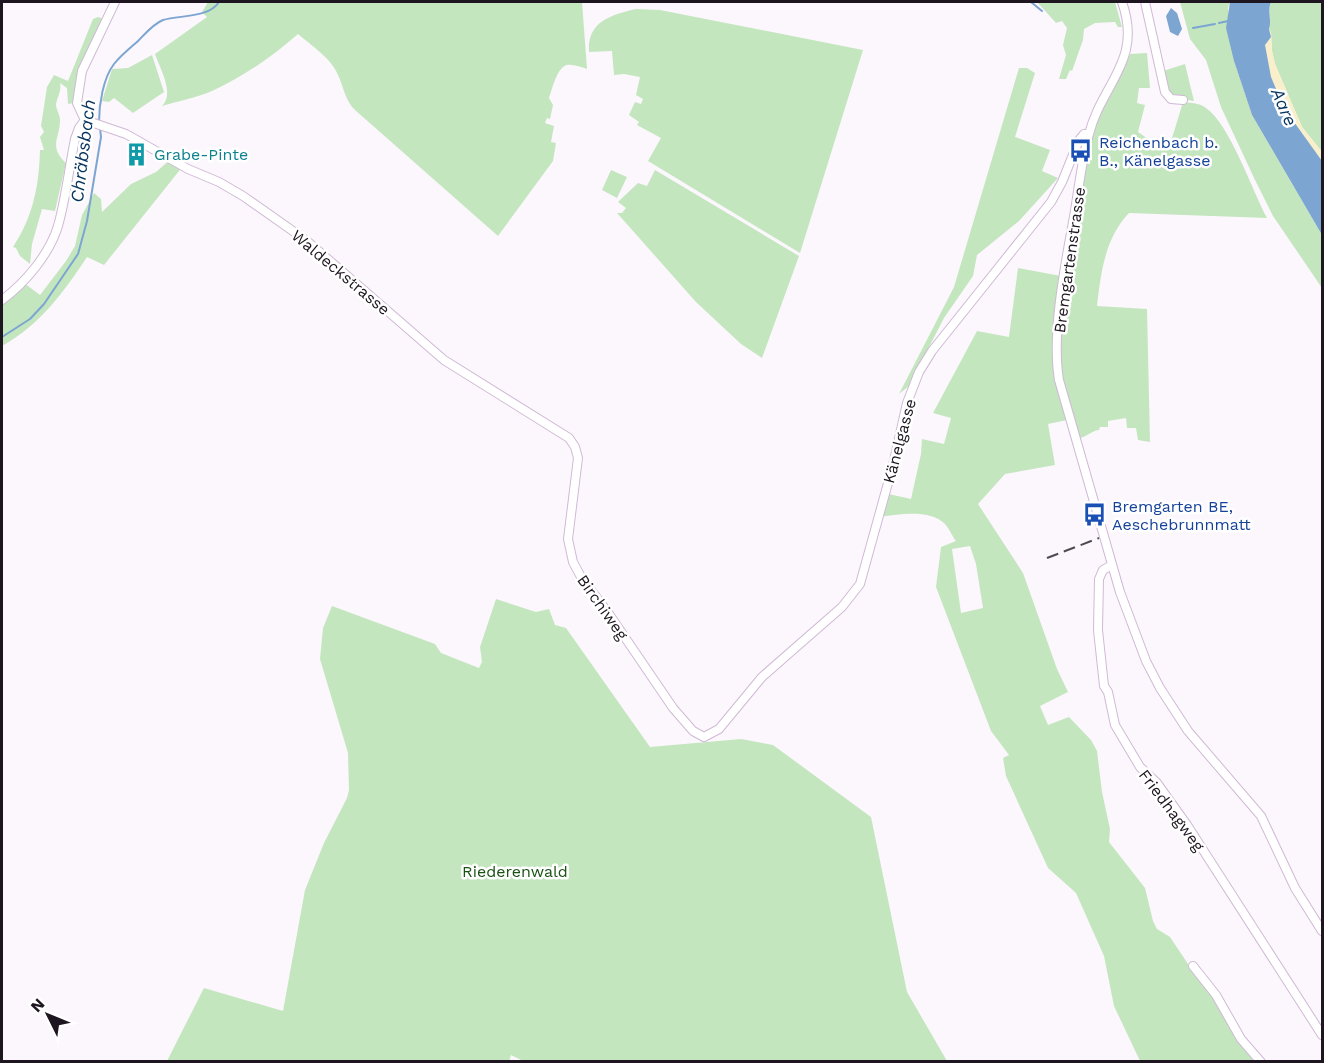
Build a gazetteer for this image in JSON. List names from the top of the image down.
{
  "streets": {
    "street": [
      "Bremgartenstrasse",
      "Waldeckstrasse",
      "Känelgasse",
      "Birchiweg",
      "Friedhagweg"
    ]
  },
  "crossings": [
    ["Bremgartenstrasse", "Känelgasse"],
    ["Bremgartenstrasse", "Friedhagweg"],
    ["Waldeckstrasse", "Birchiweg"],
    ["Känelgasse", "Birchiweg"]
  ],
  "water": ["Aare", "Chräbsbach"],
  "parks": ["Riederenwald"],
  "places": {
    "bus stop": ["Reichenbach b. B., Känelgasse", "Bremgarten BE, Aeschebrunnmatt"],
    "building": ["Grabe-Pinte"]
  },
  "north": "top left"
}
